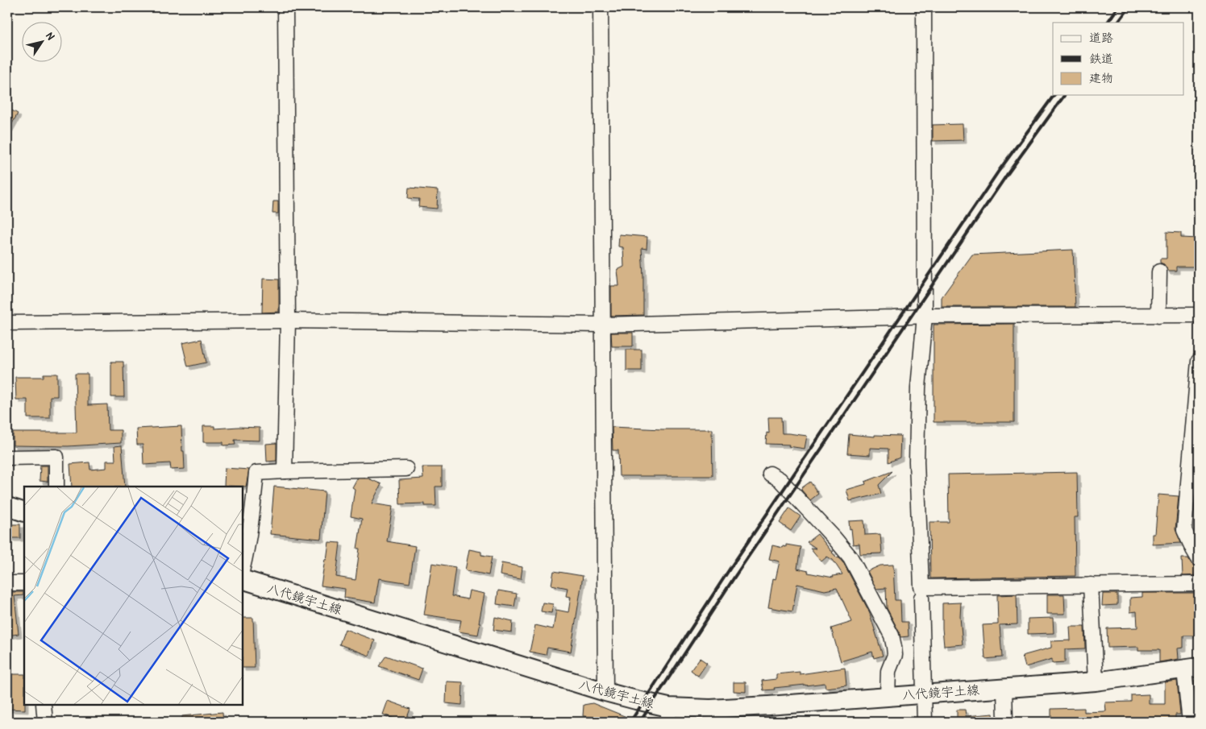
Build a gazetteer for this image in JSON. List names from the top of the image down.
{
  "streets": {
    "main road": ["八代鏡宇土線"]
  },
  "legend": ["道路", "鉄道", "建物"],
  "north": "top right"
}
